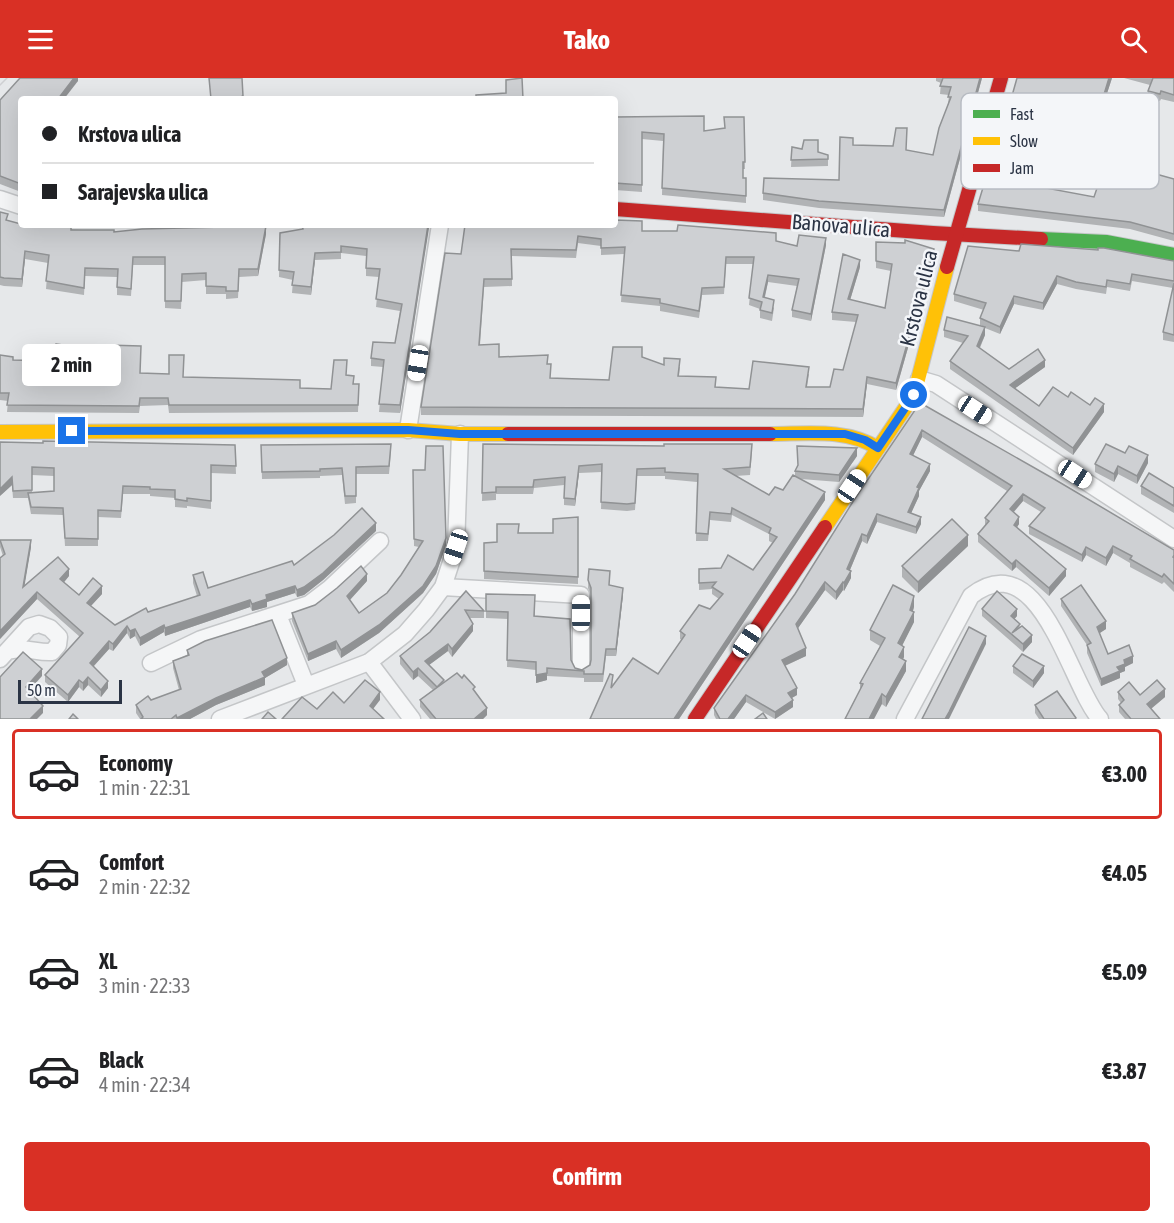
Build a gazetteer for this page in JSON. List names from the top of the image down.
{
  "streets": {
    "street": ["Banova ulica", "Krstova ulica"]
  },
  "crossings": [
    ["Banova ulica", "Krstova ulica"]
  ],
  "legend": ["Fast", "Slow", "Jam"],
  "scale_bar": "50 m",
  "page": {
    "header": "Tako",
    "banner": ["Krstova ulica", "Sarajevska ulica"],
    "bubble": "2 min",
    "scale": "50 m",
    "list": [
      {
        "name": "Economy",
        "note": "1 min · 22:31",
        "value": "€3.00"
      },
      {
        "name": "Comfort",
        "note": "2 min · 22:32",
        "value": "€4.05"
      },
      {
        "name": "XL",
        "note": "3 min · 22:33",
        "value": "€5.09"
      },
      {
        "name": "Black",
        "note": "4 min · 22:34",
        "value": "€3.87"
      }
    ],
    "buttons": "Confirm"
  }
}
